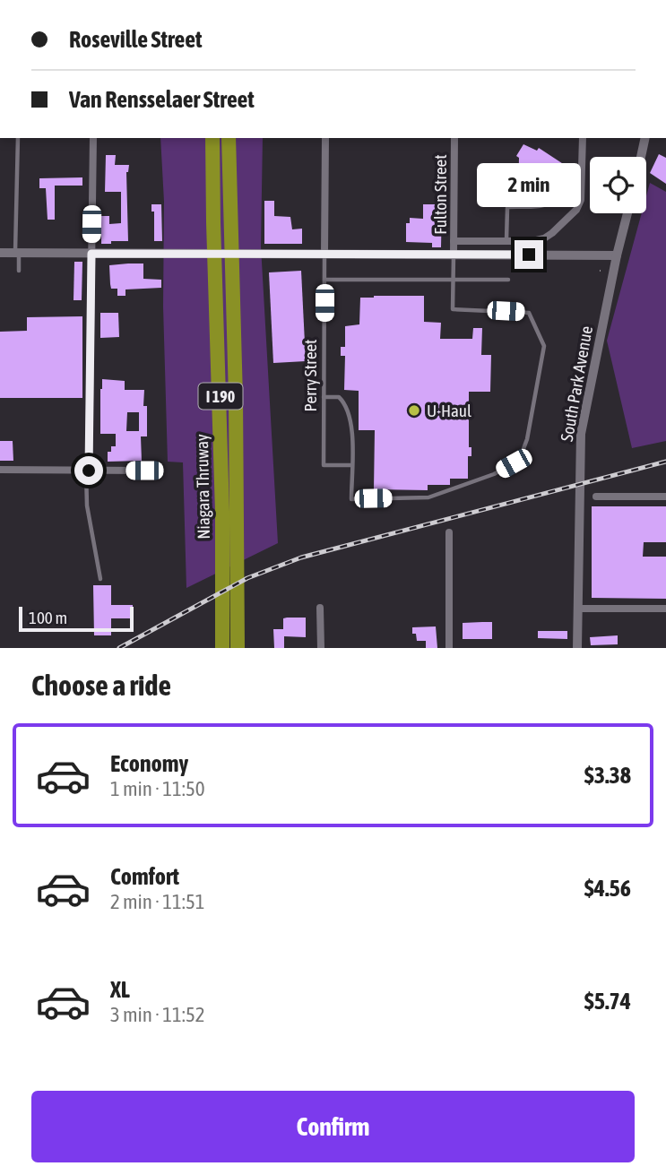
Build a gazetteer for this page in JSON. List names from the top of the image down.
{
  "streets": {
    "highway": ["I 190", "Niagara Thruway"],
    "street": ["Fulton Street", "Perry Street", "South Park Avenue"]
  },
  "places": ["U-Haul"],
  "scale_bar": "100 m",
  "page": {
    "banner": ["Roseville Street", "Van Rensselaer Street"],
    "bubble": "2 min",
    "scale": "100 m",
    "heading": "Choose a ride",
    "list": [
      {
        "name": "Economy",
        "note": "1 min · 11:50",
        "value": "$3.38"
      },
      {
        "name": "Comfort",
        "note": "2 min · 11:51",
        "value": "$4.56"
      },
      {
        "name": "XL",
        "note": "3 min · 11:52",
        "value": "$5.74"
      }
    ],
    "buttons": "Confirm"
  }
}
